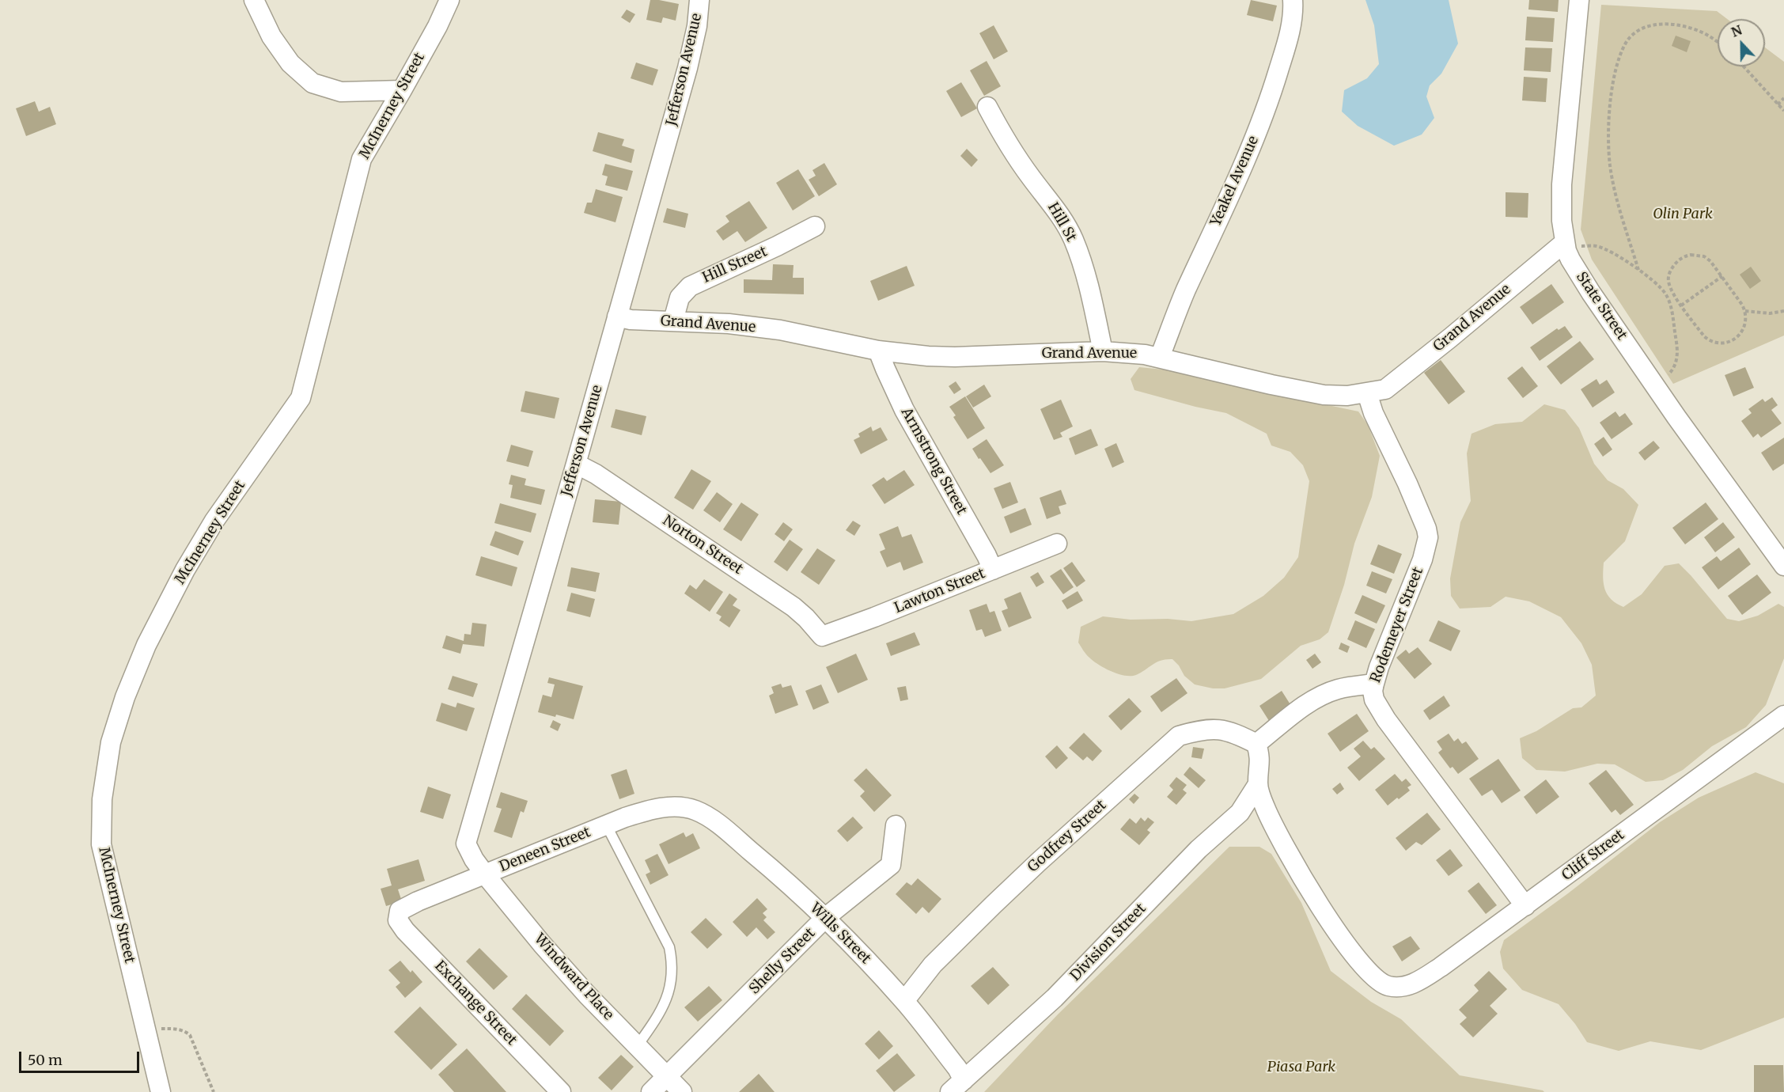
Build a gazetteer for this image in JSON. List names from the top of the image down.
{
  "streets": {
    "street": [
      "Jefferson Avenue",
      "McInerney Street",
      "Yeakel Avenue",
      "Hill St",
      "Hill Street",
      "State Street",
      "Grand Avenue",
      "Armstrong Street",
      "Norton Street",
      "Lawton Street",
      "Rodemeyer Street",
      "Godfrey Street",
      "Deneen Street",
      "Cliff Street",
      "Wills Street",
      "Division Street",
      "Shelly Street",
      "Windward Place",
      "Exchange Street"
    ]
  },
  "crossings": [
    ["Jefferson Avenue", "Grand Avenue"],
    ["Jefferson Avenue", "Norton Street"],
    ["Jefferson Avenue", "Deneen Street"],
    ["Jefferson Avenue", "Windward Place"],
    ["Yeakel Avenue", "Grand Avenue"],
    ["Hill St", "Grand Avenue"],
    ["Hill Street", "Grand Avenue"],
    ["State Street", "Grand Avenue"],
    ["Grand Avenue", "Armstrong Street"],
    ["Grand Avenue", "Rodemeyer Street"],
    ["Armstrong Street", "Lawton Street"],
    ["Norton Street", "Lawton Street"],
    ["Rodemeyer Street", "Cliff Street"],
    ["Godfrey Street", "Wills Street"],
    ["Deneen Street", "Wills Street"],
    ["Deneen Street", "Windward Place"],
    ["Deneen Street", "Exchange Street"],
    ["Cliff Street", "Division Street"],
    ["Wills Street", "Division Street"],
    ["Wills Street", "Shelly Street"],
    ["Shelly Street", "Windward Place"]
  ],
  "parks": ["Olin Park", "Piasa Park"],
  "scale_bar": "50 m",
  "north": "top"
}
